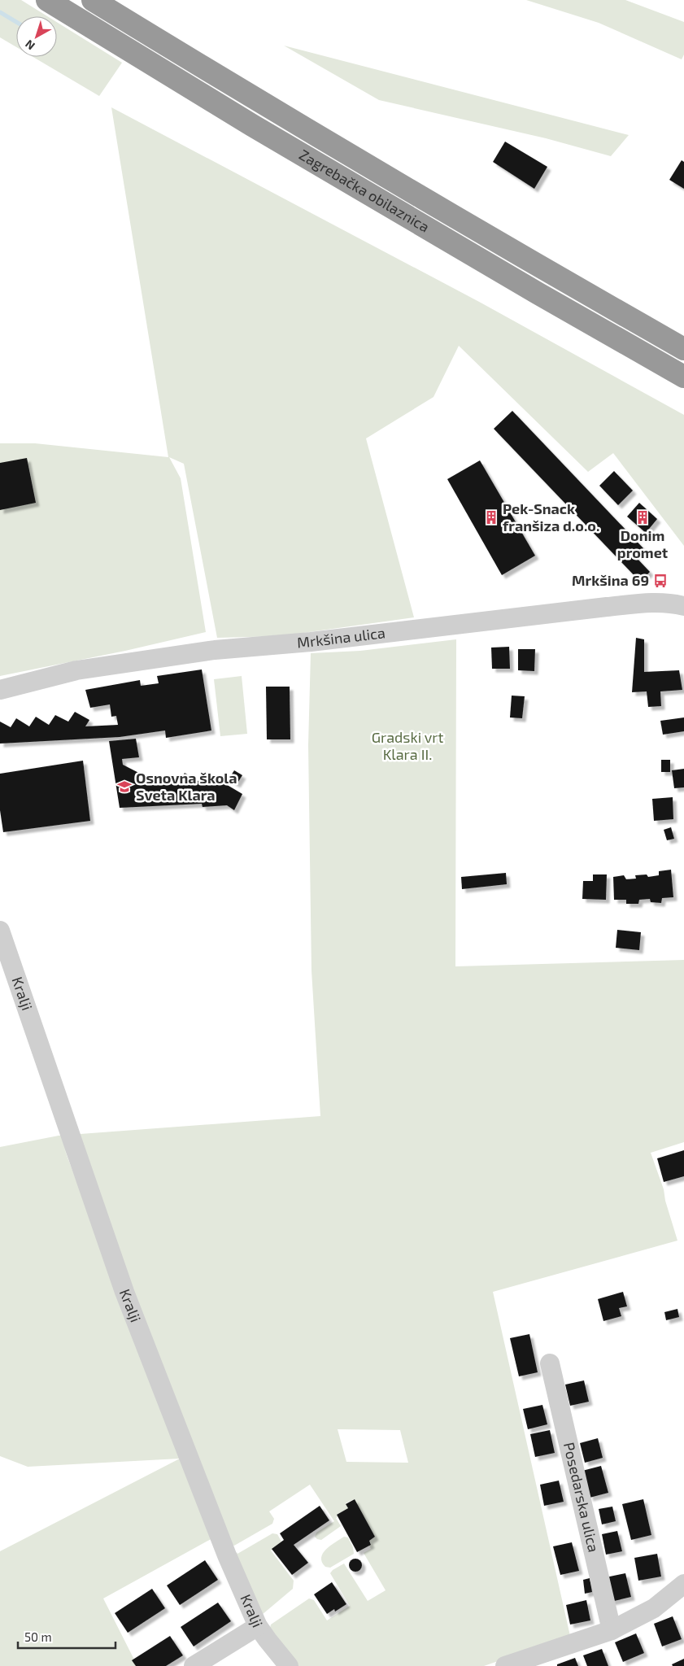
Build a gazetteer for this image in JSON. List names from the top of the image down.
{
  "streets": {
    "highway": ["Zagrebačka obilaznica"],
    "street": ["Mrkšina ulica", "Kralji", "Posedarska ulica"]
  },
  "parks": ["Gradski vrt Klara II."],
  "places": {
    "building": ["Pek-Snack franšiza d.o.o.", "Donim promet"],
    "bus stop": ["Mrkšina 69"],
    "school or university": ["Osnovna škola Sveta Klara"]
  },
  "scale_bar": "50 m",
  "north": "bottom left"
}
